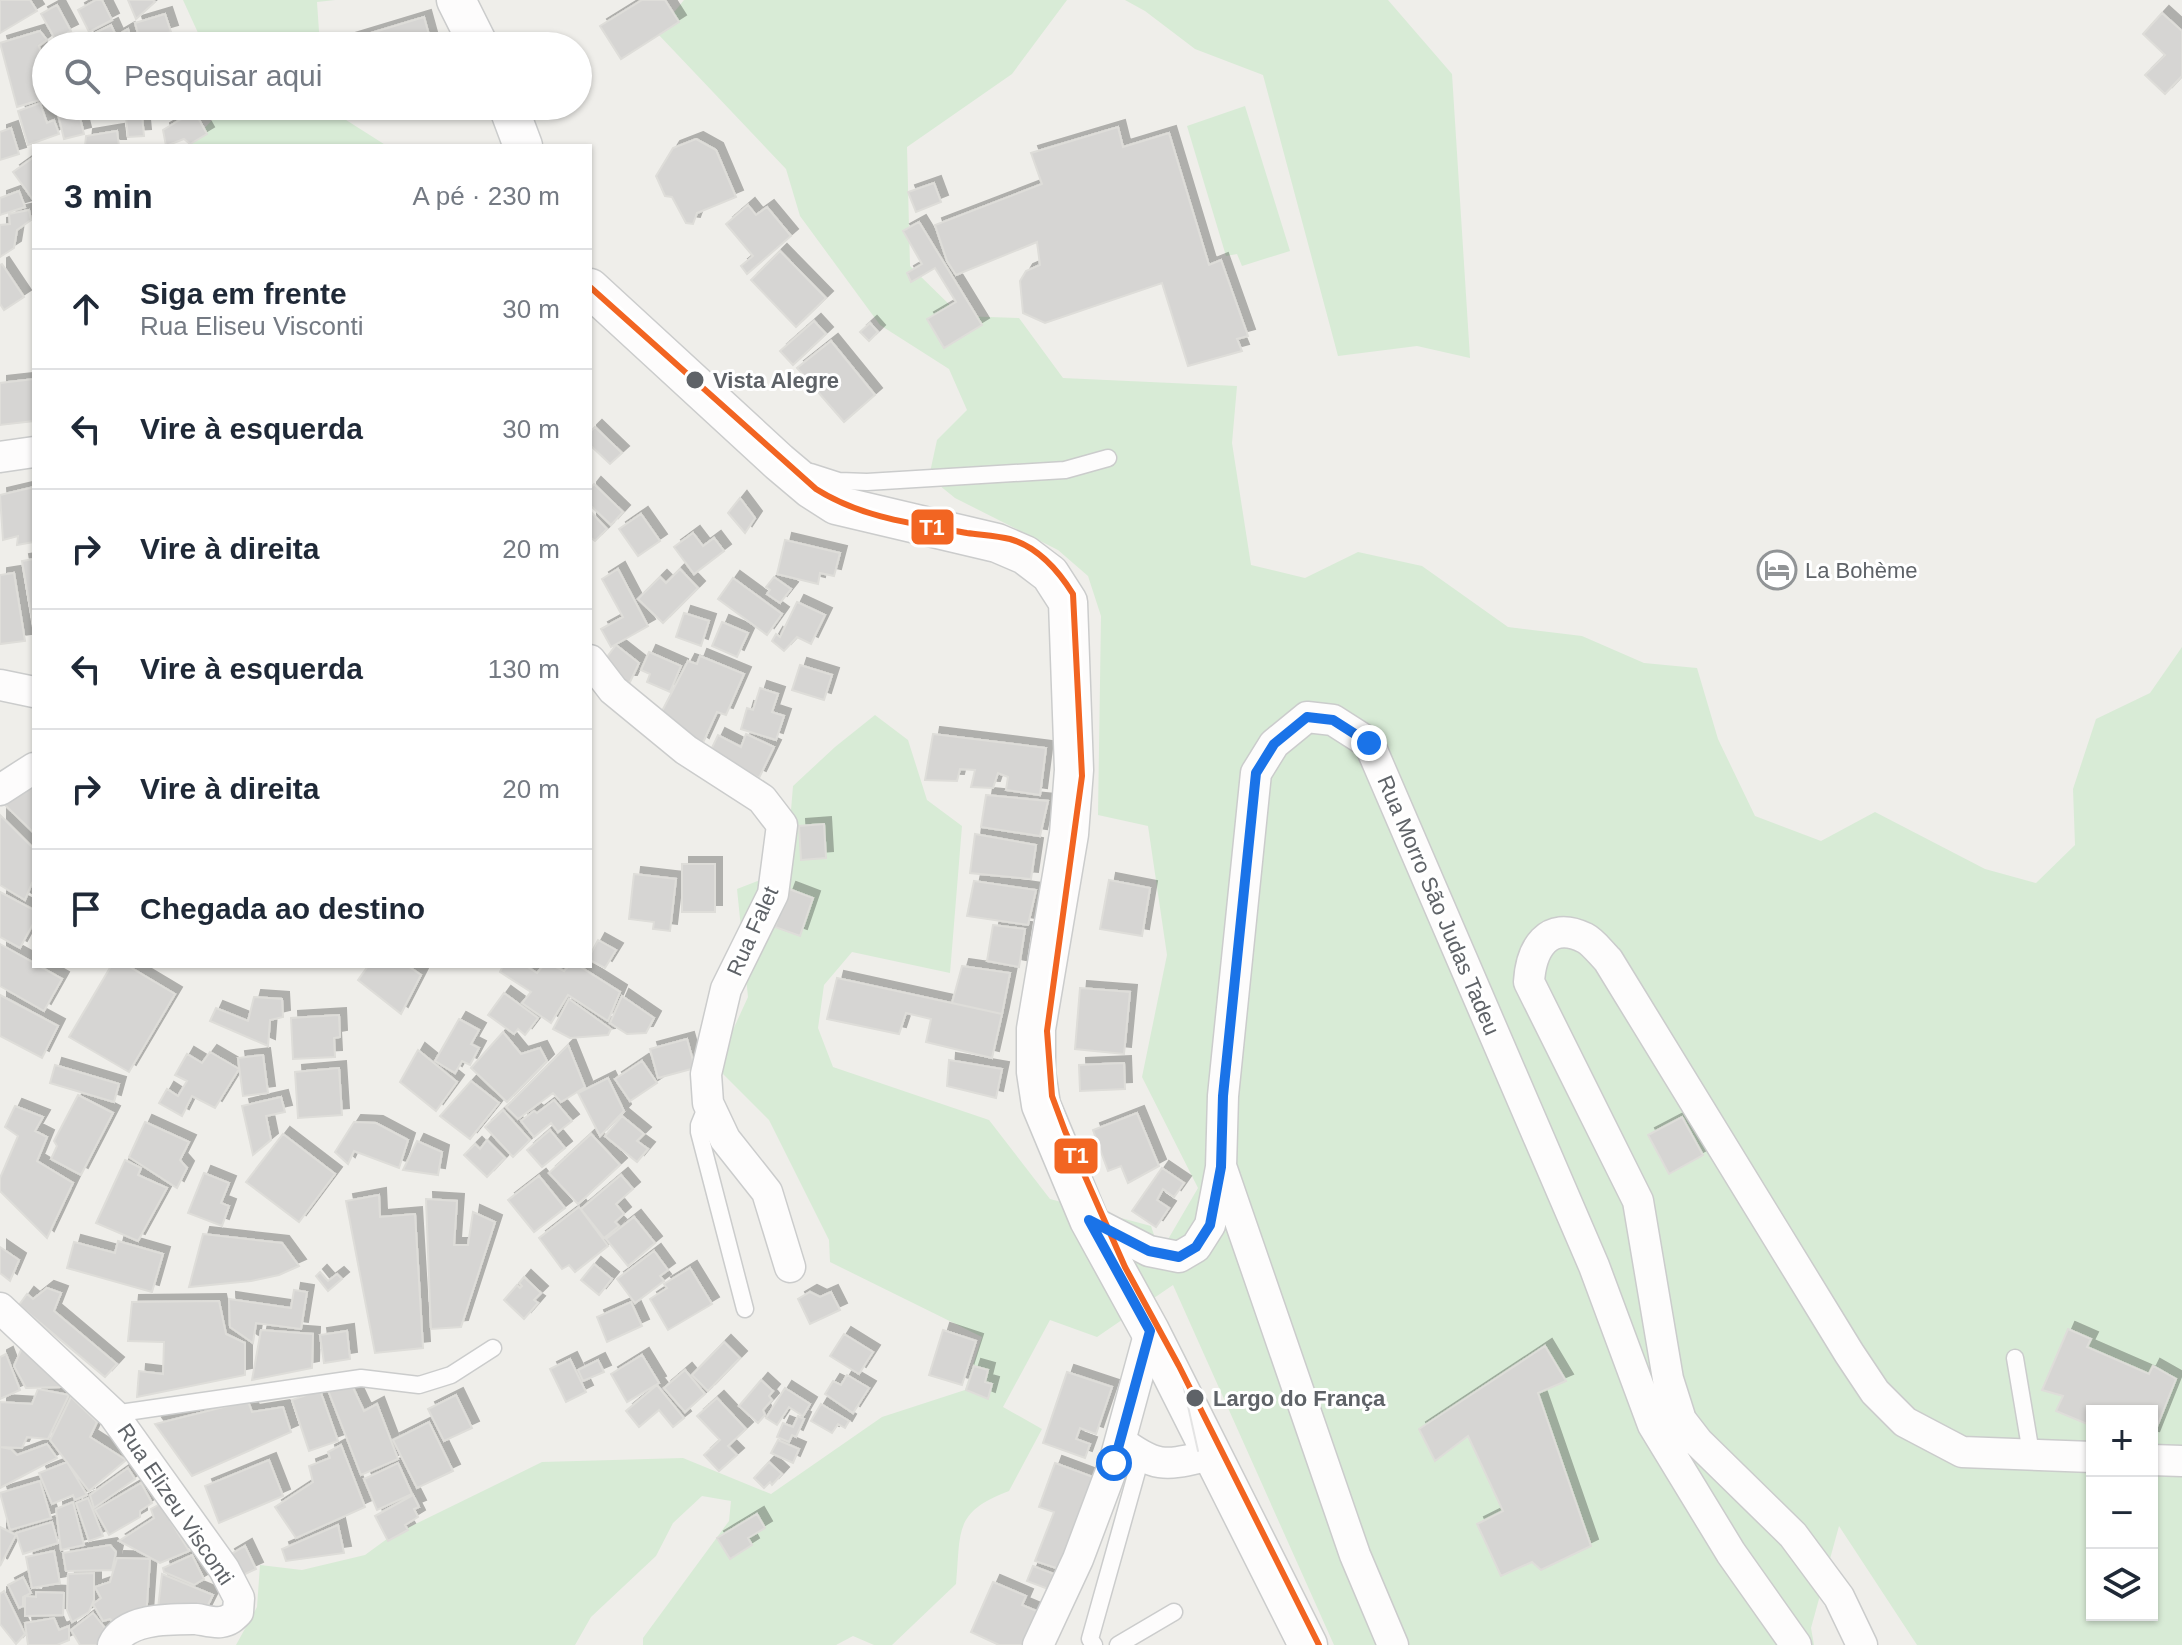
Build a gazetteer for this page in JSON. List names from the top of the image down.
{
  "streets": {
    "street": ["Rua Morro São Judas Tadeu", "Rua Falet", "Rua Elizeu Visconti"]
  },
  "places": {
    "other": ["Vista Alegre", "Largo do França"],
    "hotel": ["La Bohème"]
  },
  "lines": ["transit line T1"],
  "page": {
    "search": "Pesquisar aqui",
    "heading": ["3 min", "A pé · 230 m"],
    "list": [
      ["Siga em frente", "Rua Eliseu Visconti", "30 m"],
      ["Vire à esquerda", "30 m"],
      ["Vire à direita", "20 m"],
      ["Vire à esquerda", "130 m"],
      ["Vire à direita", "20 m"],
      "Chegada ao destino"
    ],
    "map_buttons": ["+", "−"]
  }
}
